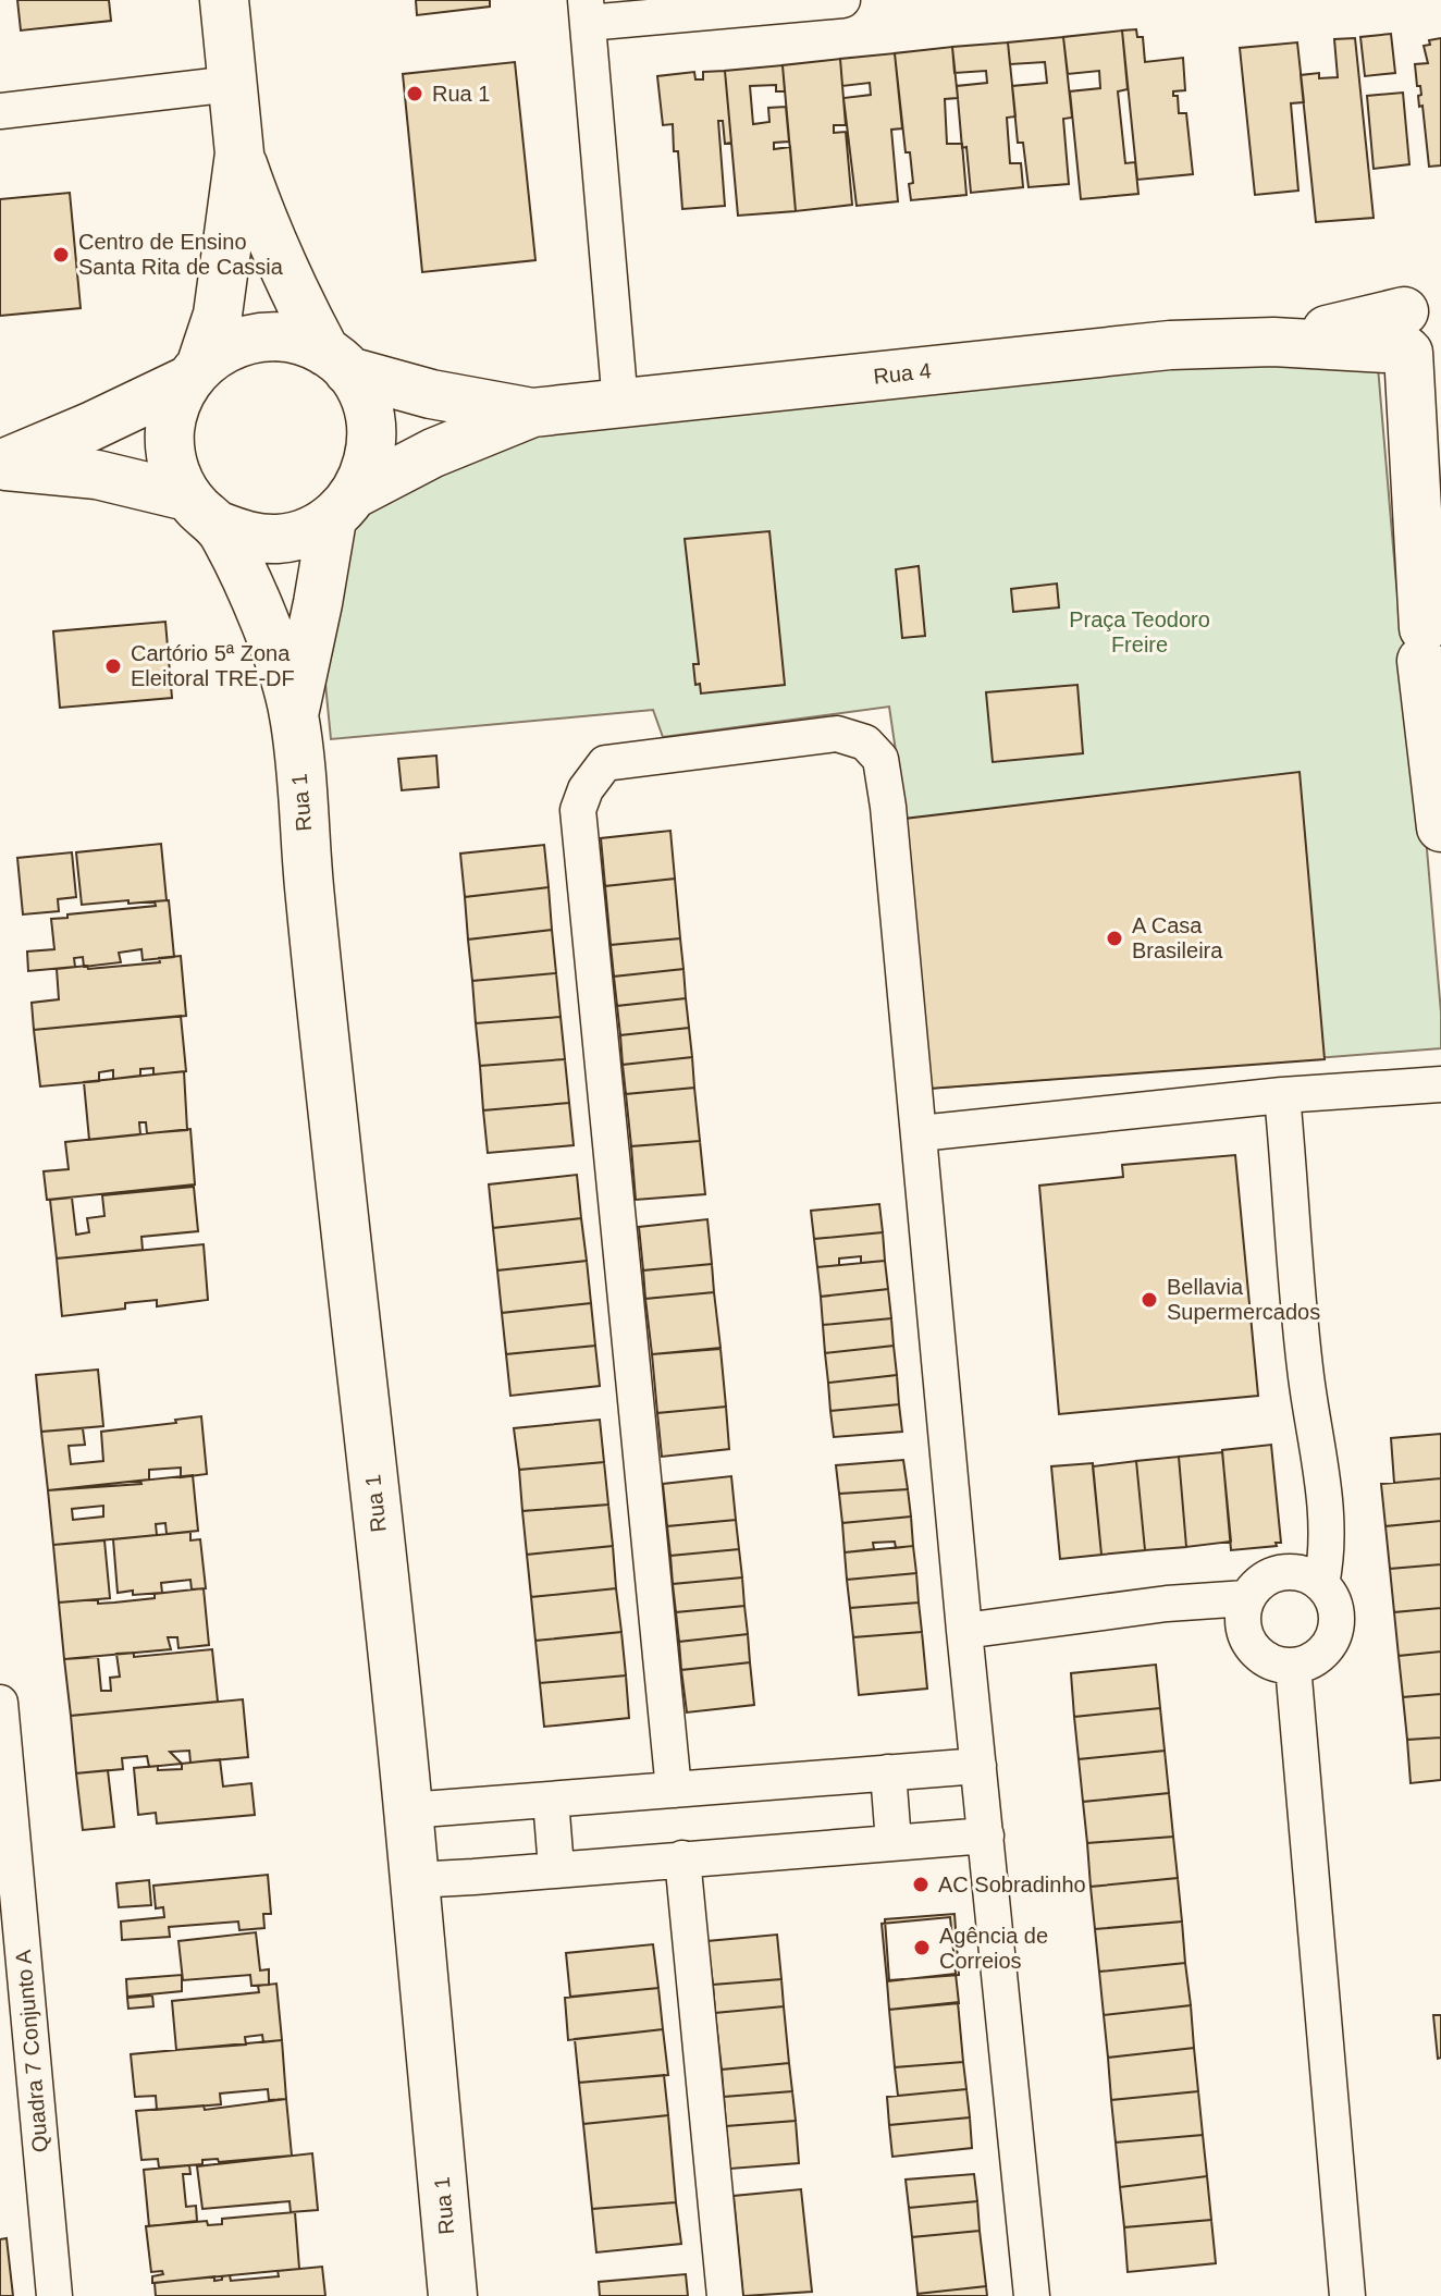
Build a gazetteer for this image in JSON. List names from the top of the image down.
{
  "streets": {
    "street": ["Rua 4", "Rua 1", "Quadra 7 Conjunto A"]
  },
  "parks": ["Praça Teodoro Freire"],
  "places": [
    "Rua 1",
    "Centro de Ensino Santa Rita de Cassia",
    "Cartório 5ª Zona Eleitoral TRE-DF",
    "A Casa Brasileira",
    "Bellavia Supermercados",
    "AC Sobradinho",
    "Agência de Correios"
  ]
}
